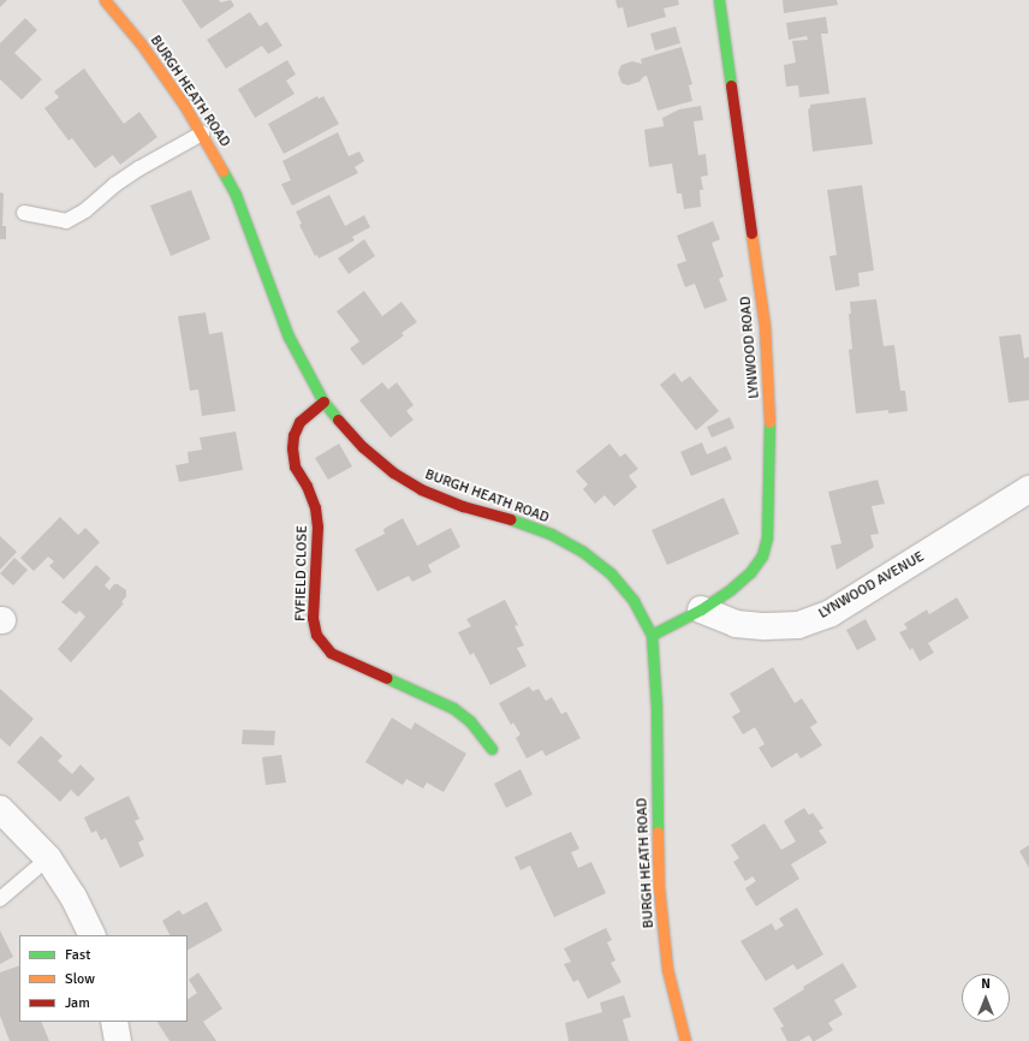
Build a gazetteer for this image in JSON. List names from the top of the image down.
{
  "streets": {
    "main road": ["BURGH HEATH ROAD", "LYNWOOD ROAD", "FYFIELD CLOSE"],
    "street": ["LYNWOOD AVENUE"]
  },
  "crossings": [
    ["BURGH HEATH ROAD", "LYNWOOD ROAD"],
    ["BURGH HEATH ROAD", "FYFIELD CLOSE"],
    ["LYNWOOD ROAD", "LYNWOOD AVENUE"]
  ],
  "legend": ["Fast", "Slow", "Jam"],
  "north": "top"
}
